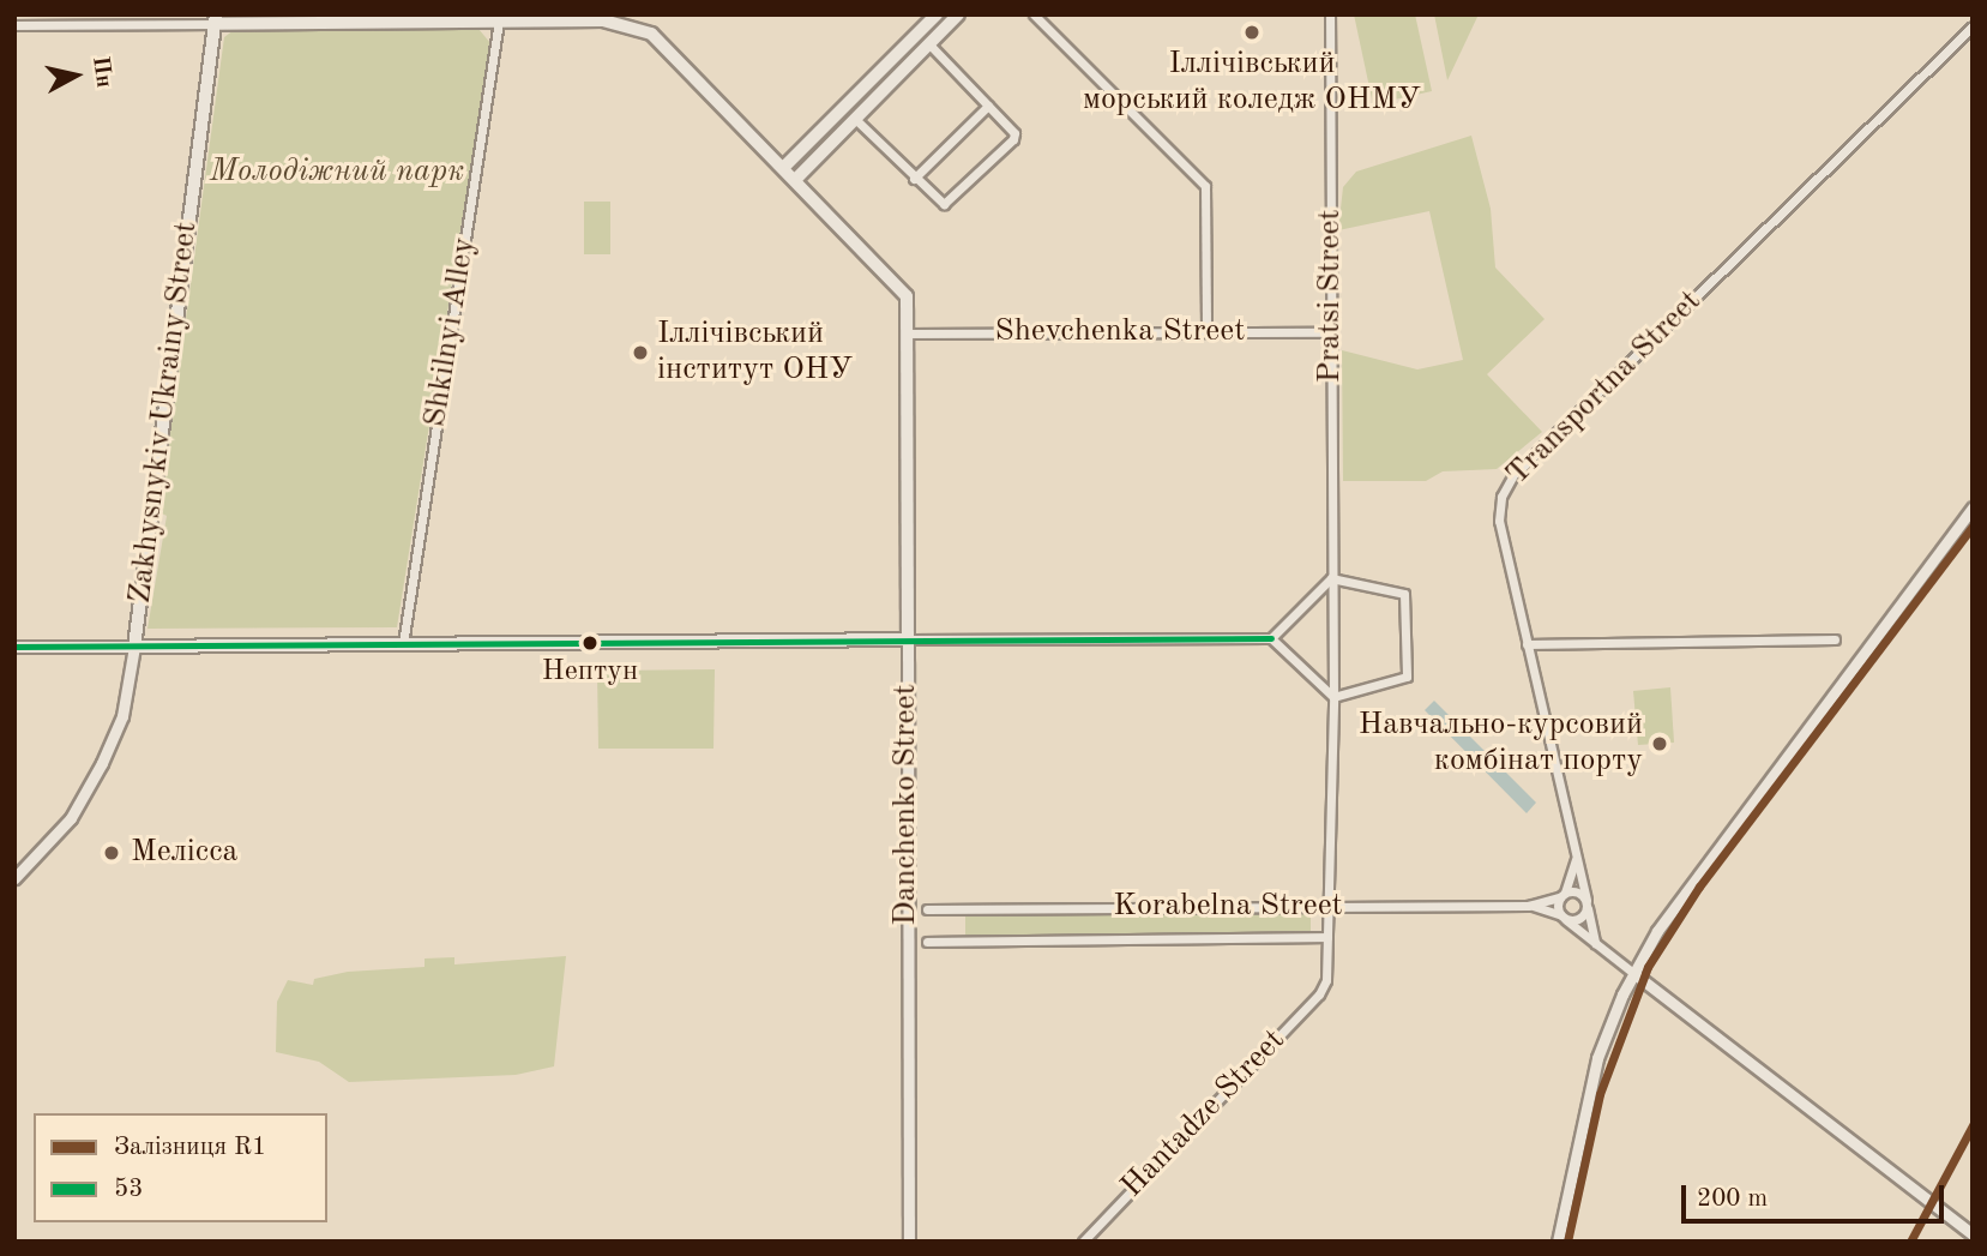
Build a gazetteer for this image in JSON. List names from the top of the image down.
{
  "streets": {
    "main road": ["Zakhysnykiv Ukrainy Street", "Danchenko Street"],
    "street": [
      "Pratsi Street",
      "Shkilnyi Alley",
      "Shevchenka Street",
      "Transportna Street",
      "Korabelna Street",
      "Hantadze Street"
    ]
  },
  "crossings": [
    ["Pratsi Street", "Shevchenka Street"],
    ["Shkilnyi Alley", "Danchenko Street"],
    ["Shevchenka Street", "Danchenko Street"],
    ["Zakhysnykiv Ukrainy Street", "Danchenko Street"],
    ["Korabelna Street", "Hantadze Street"]
  ],
  "parks": ["Молодіжний парк"],
  "places": [
    "Іллічівський морський коледж ОНМУ",
    "Іллічівський інститут ОНУ",
    "Нептун",
    "Навчально-курсовий комбінат порту",
    "Мелісса"
  ],
  "lines": ["rail line R1", "transit line 53"],
  "legend": ["Залізниця R1", "53"],
  "scale_bar": "200 m",
  "north": "right"
}
